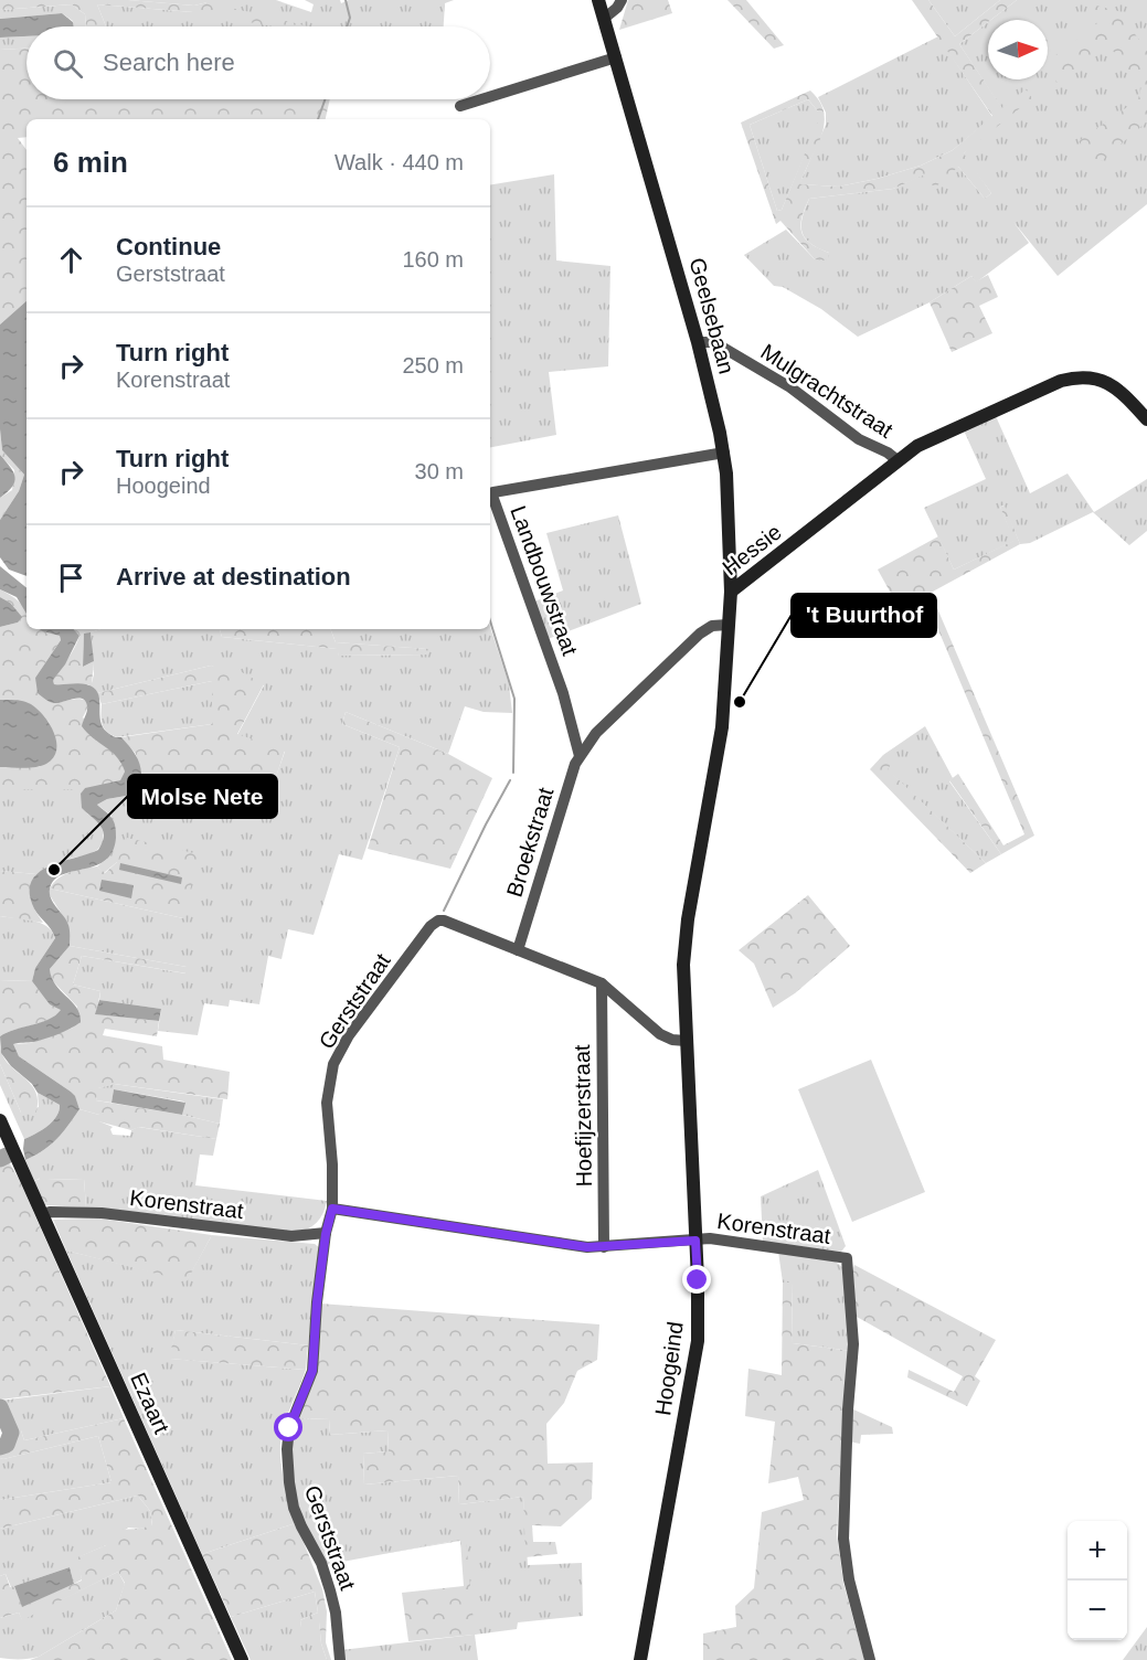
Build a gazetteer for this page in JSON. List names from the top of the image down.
{
  "streets": {
    "street": [
      "Geelsebaan",
      "Mulgrachtstraat",
      "Hessie",
      "Landbouwstraat",
      "Broekstraat",
      "Gerststraat",
      "Hoefijzerstraat",
      "Korenstraat",
      "Hoogeind",
      "Ezaart"
    ]
  },
  "crossings": [
    ["Geelsebaan", "Mulgrachtstraat"],
    ["Geelsebaan", "Hessie"],
    ["Geelsebaan", "Landbouwstraat"],
    ["Mulgrachtstraat", "Hessie"],
    ["Hessie", "Broekstraat"],
    ["Hessie", "Hoogeind"],
    ["Landbouwstraat", "Broekstraat"],
    ["Broekstraat", "Gerststraat"],
    ["Gerststraat", "Korenstraat"],
    ["Hoefijzerstraat", "Korenstraat"],
    ["Korenstraat", "Hoogeind"],
    ["Korenstraat", "Ezaart"]
  ],
  "places": ["'t Buurthof", "Molse Nete"],
  "north": "right",
  "page": {
    "search": "Search here",
    "heading": ["6 min", "Walk · 440 m"],
    "list": [
      ["Continue", "Gerststraat", "160 m"],
      ["Turn right", "Korenstraat", "250 m"],
      ["Turn right", "Hoogeind", "30 m"],
      "Arrive at destination"
    ],
    "map_buttons": ["+", "−"]
  }
}
